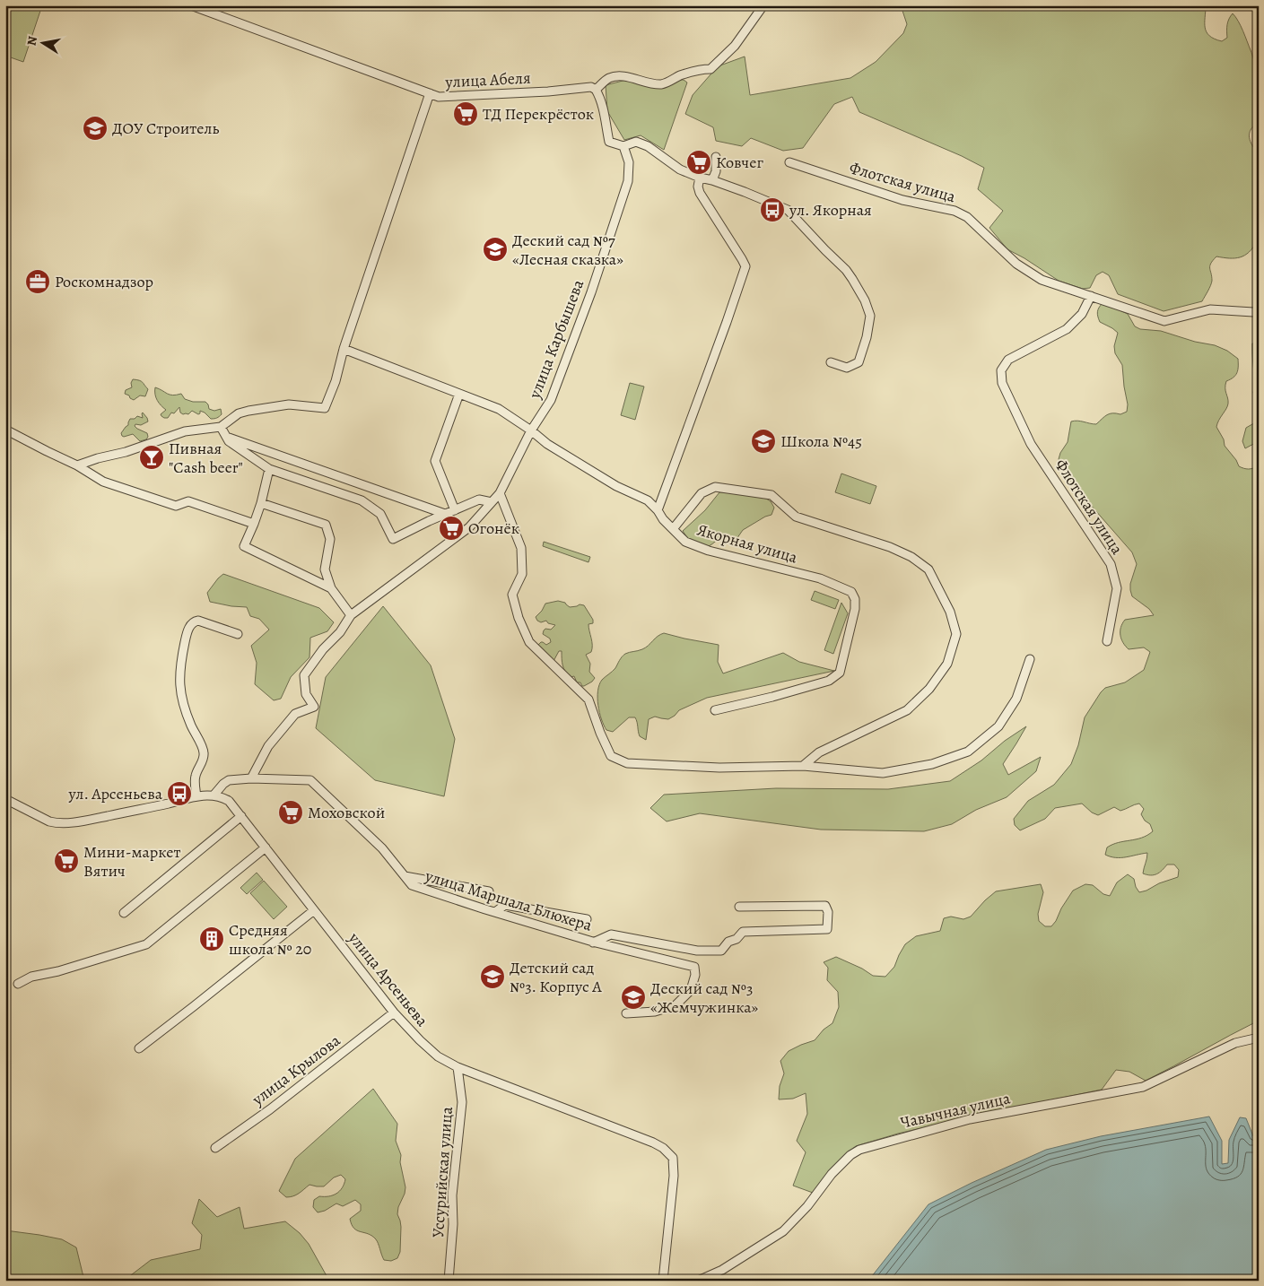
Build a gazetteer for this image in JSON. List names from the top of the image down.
{
  "streets": {
    "street": [
      "улица Абеля",
      "Флотская улица",
      "улица Карбышева",
      "Якорная улица",
      "улица Маршала Блюхера",
      "улица Арсеньева",
      "улица Крылова",
      "Чавычная улица",
      "Уссурийская улица"
    ]
  },
  "crossings": [
    ["улица Карбышева", "Якорная улица"],
    ["улица Карбышева", "улица Маршала Блюхера"],
    ["улица Маршала Блюхера", "улица Арсеньева"],
    ["улица Арсеньева", "улица Крылова"],
    ["улица Арсеньева", "Уссурийская улица"]
  ],
  "places": {
    "supermarket": [
      "ТД Перекрёсток",
      "Ковчег",
      "Огонёк",
      "Моховской",
      "Мини-маркет Вятич"
    ],
    "school or university": [
      "ДОУ Строитель",
      "Деский сад №7 «Лесная сказка»",
      "Школа №45",
      "Детский сад №3. Корпус А",
      "Деский сад №3 «Жемчужинка»"
    ],
    "bus stop": ["ул. Якорная", "ул. Арсеньева"],
    "office": ["Роскомнадзор"],
    "bar": ["Пивная \"Cash beer\""],
    "building": ["Средняя школа № 20"]
  },
  "north": "left"
}
